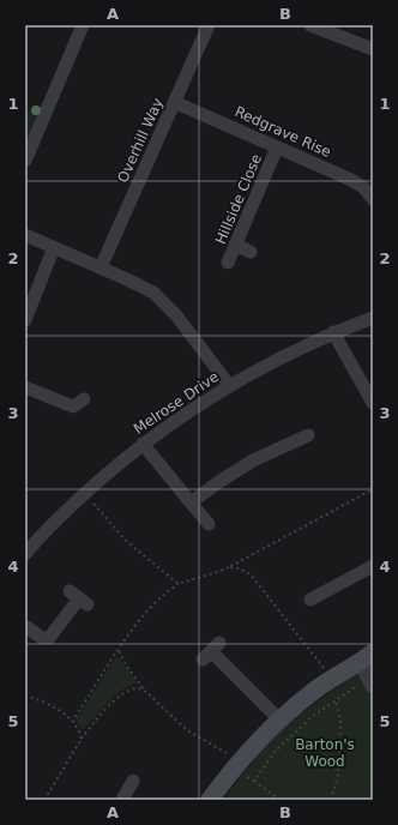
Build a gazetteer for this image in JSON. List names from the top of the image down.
{
  "streets": {
    "street": [
      "Redgrave Rise",
      "Overhill Way",
      "Hillside Close",
      "Melrose Drive"
    ]
  },
  "crossings": [
    ["Redgrave Rise", "Overhill Way"],
    ["Redgrave Rise", "Hillside Close"]
  ],
  "parks": ["Barton's Wood"],
  "grid": {
    "columns": ["A", "B"],
    "rows": [
      "1",
      "2",
      "3",
      "4",
      "5"
    ]
  }
}
